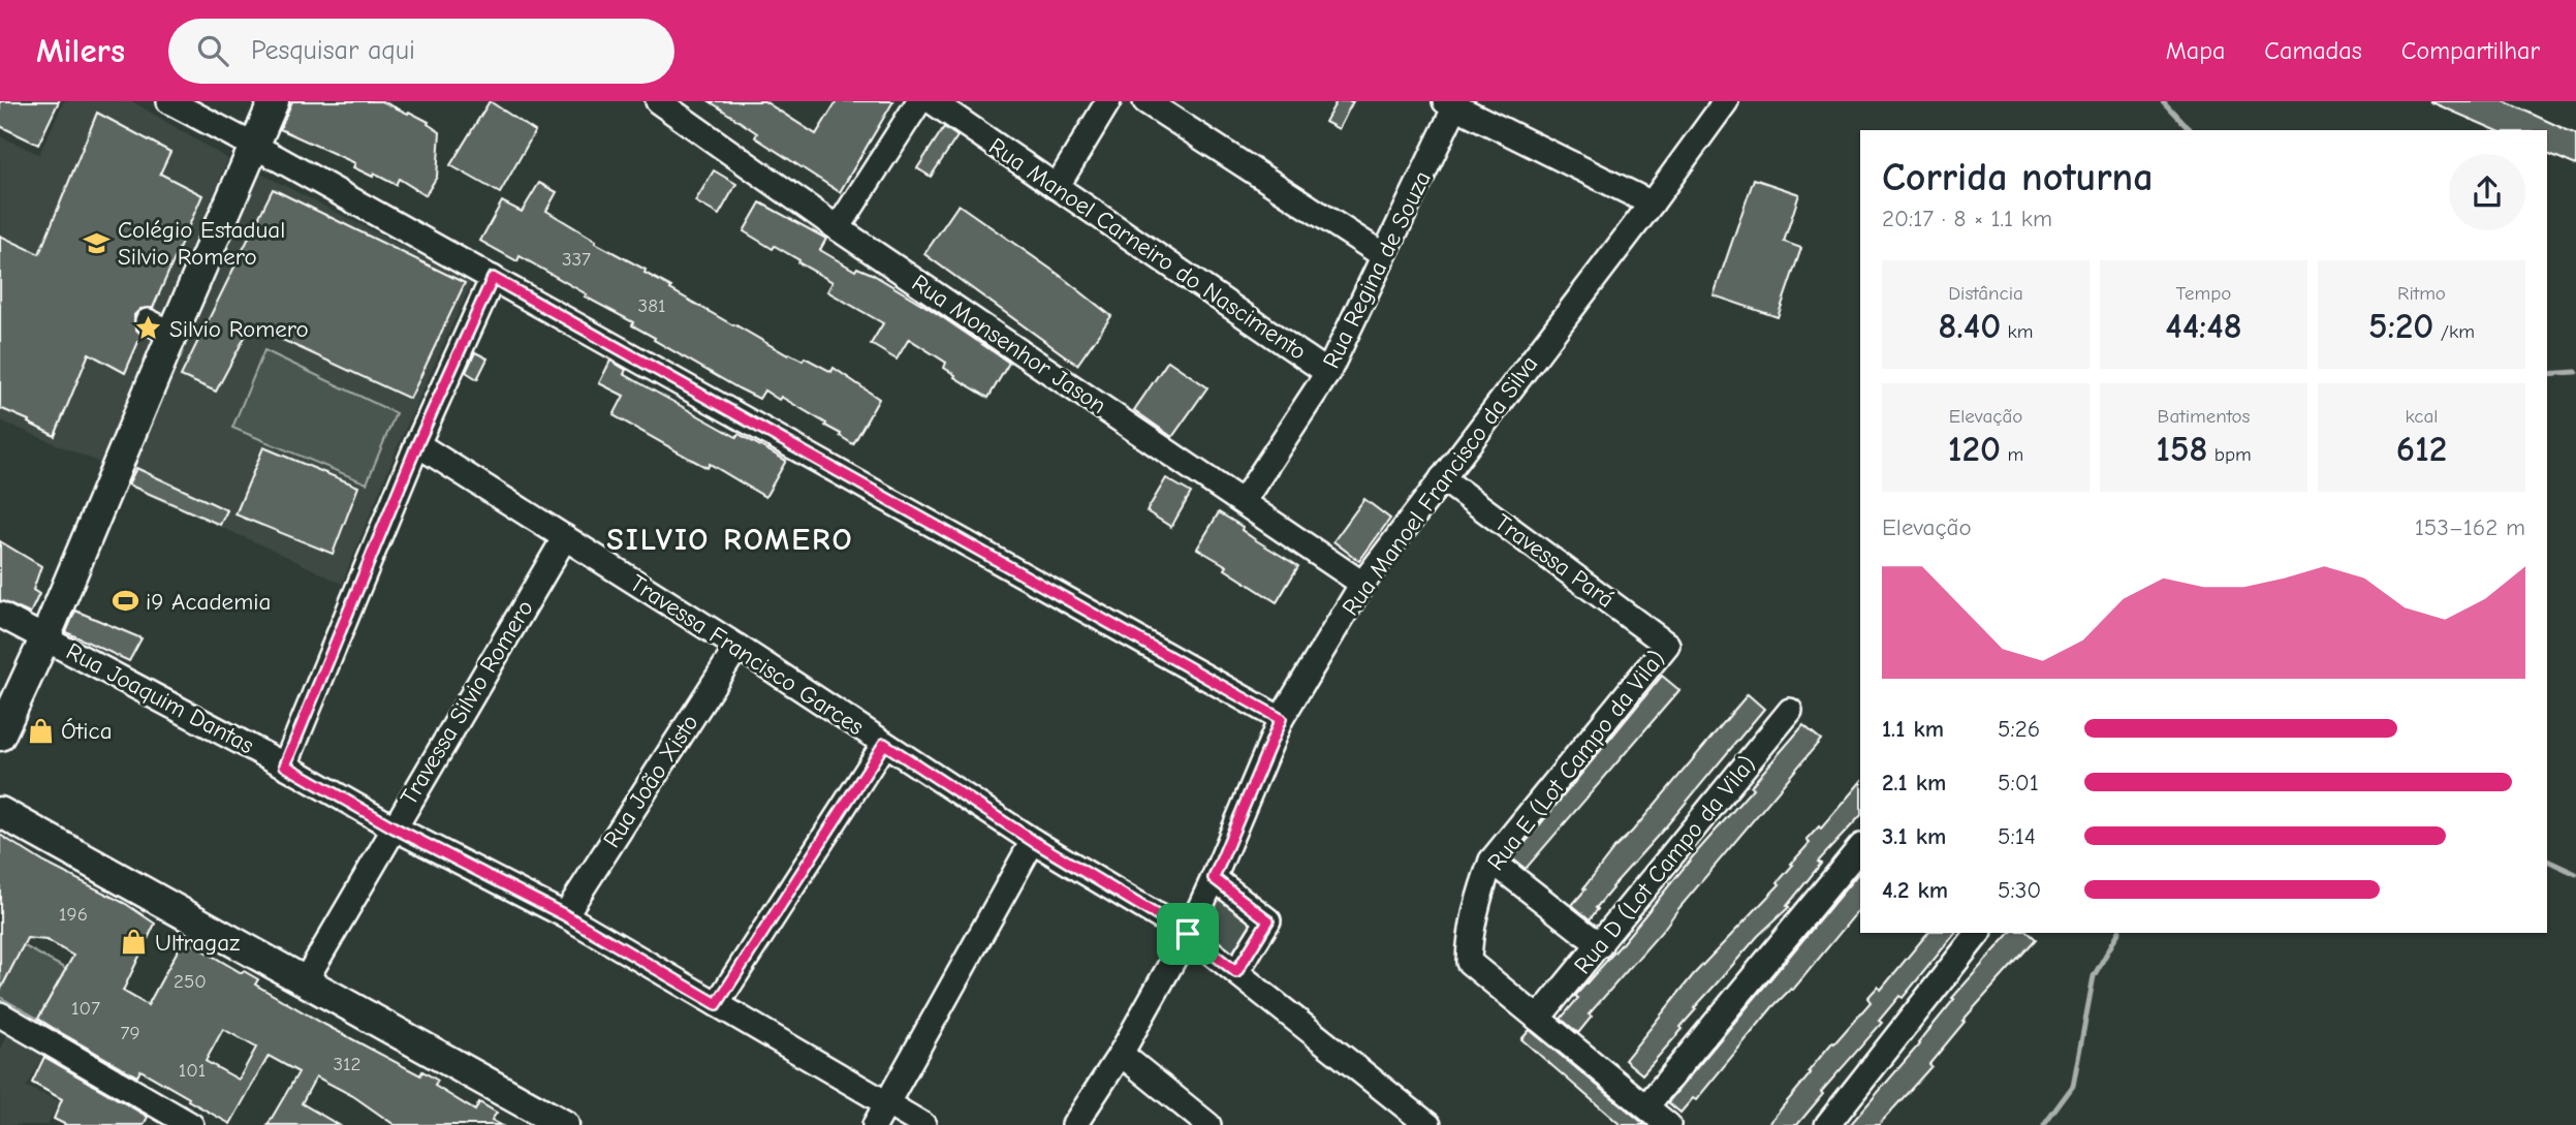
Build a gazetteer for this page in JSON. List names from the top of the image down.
{
  "streets": {
    "street": [
      "Rua Manoel Carneiro do Nascimento",
      "Rua Regina de Souza",
      "Rua Monsenhor Jason",
      "Rua Manoel Francisco da Silva",
      "Travessa Pará",
      "Travessa Francisco Garces",
      "Rua Joaquim Dantas",
      "Travessa Silvio Romero",
      "Rua E (Lot Campo da Vila)",
      "Rua João Xisto",
      "Rua D (Lot Campo da Vila)"
    ]
  },
  "crossings": [
    ["Rua Manoel Carneiro do Nascimento", "Rua Regina de Souza"],
    ["Rua Regina de Souza", "Rua Monsenhor Jason"],
    ["Rua Monsenhor Jason", "Rua Manoel Francisco da Silva"],
    ["Rua Manoel Francisco da Silva", "Travessa Pará"],
    ["Rua Manoel Francisco da Silva", "Travessa Francisco Garces"],
    ["Travessa Pará", "Rua E (Lot Campo da Vila)"],
    ["Travessa Francisco Garces", "Travessa Silvio Romero"],
    ["Travessa Francisco Garces", "Rua João Xisto"],
    ["Rua Joaquim Dantas", "Travessa Silvio Romero"],
    ["Rua Joaquim Dantas", "Rua João Xisto"],
    ["Rua E (Lot Campo da Vila)", "Rua D (Lot Campo da Vila)"]
  ],
  "districts": ["SILVIO ROMERO"],
  "places": {
    "school or university": ["Colégio Estadual Silvio Romero"],
    "place": ["Silvio Romero"],
    "sports": ["i9 Academia"],
    "shop": ["Ótica", "Ultragaz"]
  },
  "house_numbers": [
    "337",
    "381",
    "196",
    "250",
    "107",
    "79",
    "312",
    "101"
  ],
  "page": {
    "header": "Milers",
    "search": "Pesquisar aqui",
    "nav": ["Mapa", "Camadas", "Compartilhar"],
    "heading": ["Corrida noturna", "20:17 · 8 × 1.1 km"],
    "stats": [
      ["Distância", "8.40 km"],
      ["Tempo", "44:48"],
      ["Ritmo", "5:20 /km"],
      ["Elevação", "120 m"],
      ["Batimentos", "158 bpm"],
      ["kcal", "612"]
    ],
    "chart": ["Elevação", "153–162 m"],
    "list": [
      {
        "name": "1.1 km",
        "note": "5:26"
      },
      {
        "name": "2.1 km",
        "note": "5:01"
      },
      {
        "name": "3.1 km",
        "note": "5:14"
      },
      {
        "name": "4.2 km",
        "note": "5:30"
      }
    ]
  }
}
